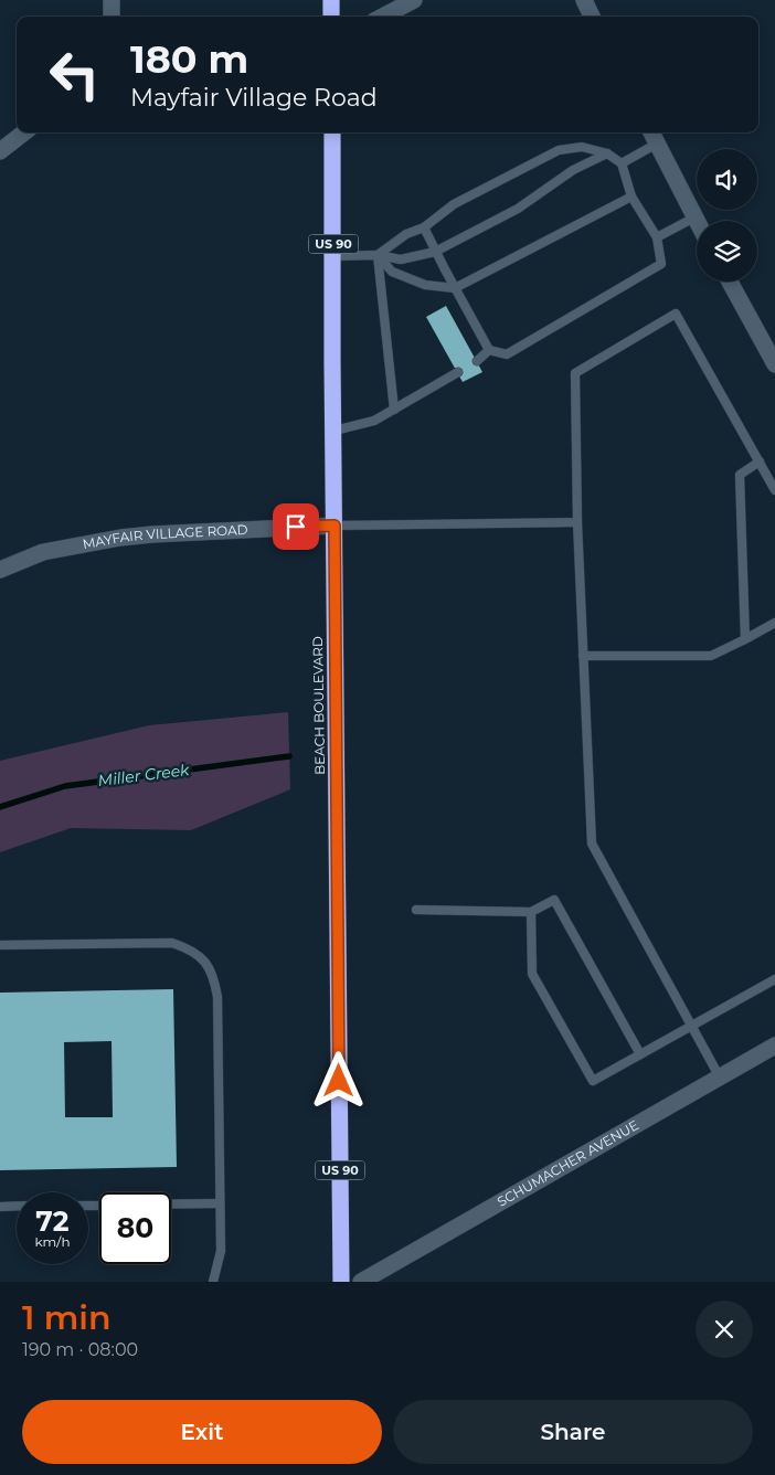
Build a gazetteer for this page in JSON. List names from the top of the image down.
{
  "streets": {
    "highway": ["US 90", "BEACH BOULEVARD"],
    "street": ["MAYFAIR VILLAGE ROAD", "SCHUMACHER AVENUE"]
  },
  "crossings": [
    ["MAYFAIR VILLAGE ROAD", "BEACH BOULEVARD"]
  ],
  "water": ["Miller Creek"],
  "page": {
    "turn": ["180 m", "Mayfair Village Road"],
    "speed": "72 km/h",
    "limit": "80",
    "heading": ["1 min", "190 m · 08:00"],
    "buttons": ["Exit", "Share"]
  }
}
